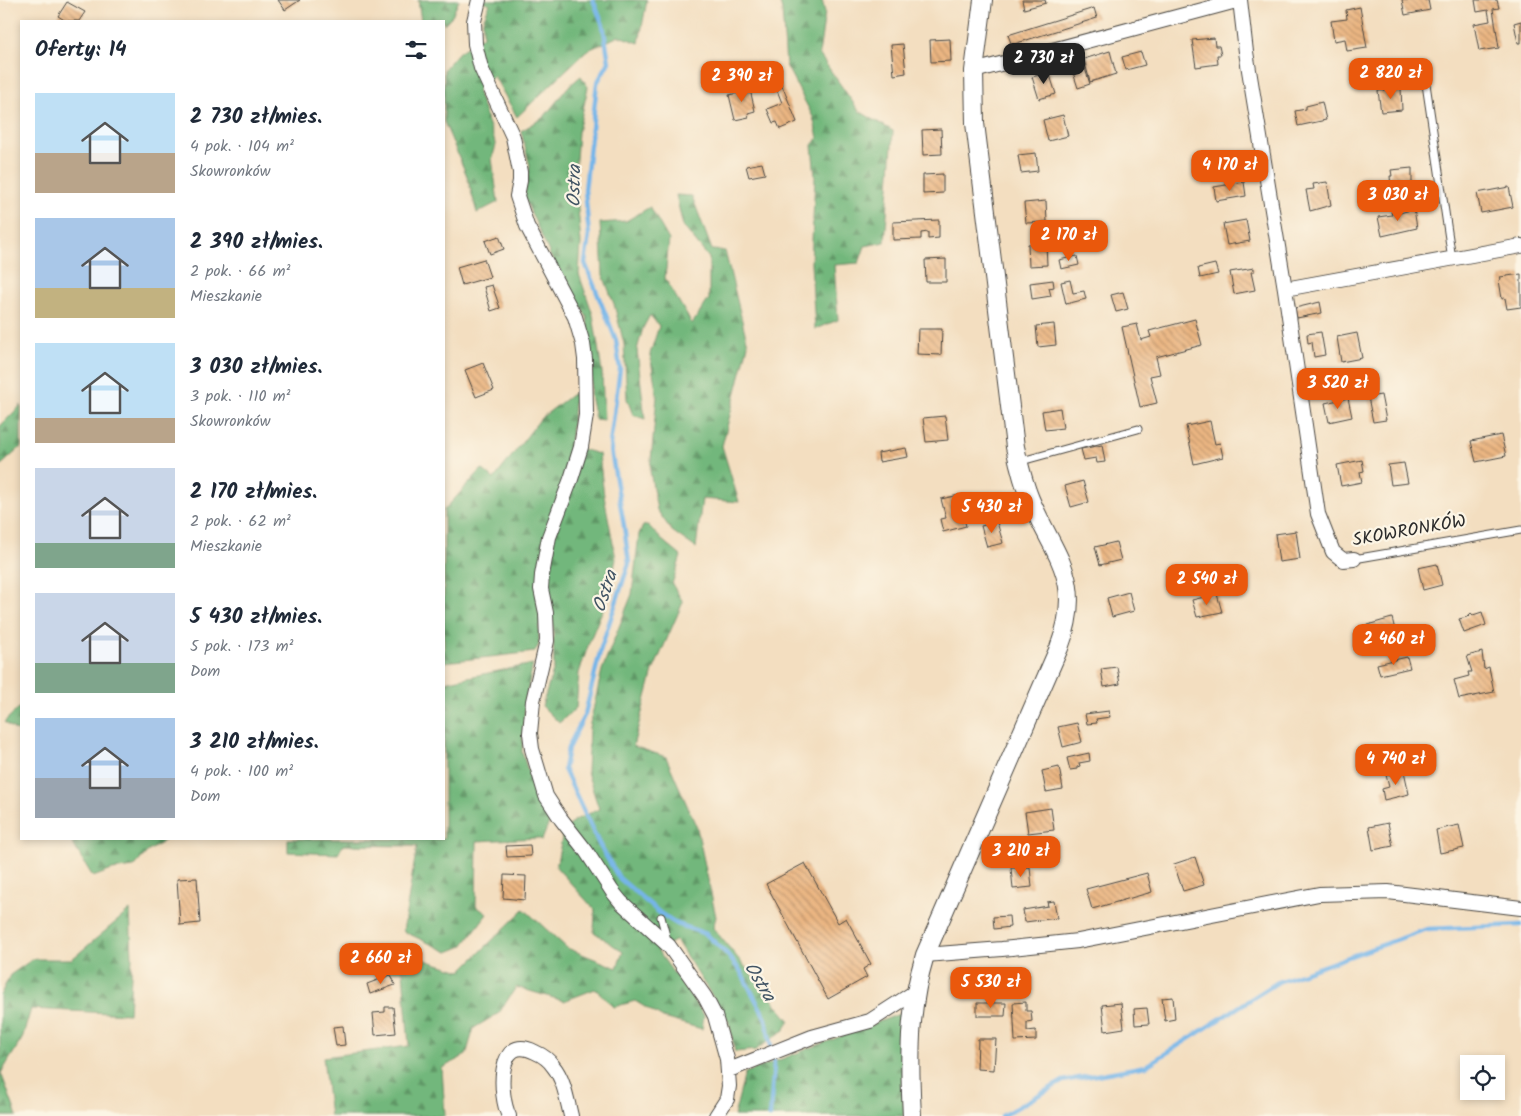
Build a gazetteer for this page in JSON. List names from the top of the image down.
{
  "streets": {
    "street": ["SKOWRONKÓW"]
  },
  "water": ["Ostra"],
  "page": {
    "heading": "Oferty: 14",
    "price": [
      "2 730 zł",
      "2 820 zł",
      "2 390 zł",
      "4 170 zł",
      "3 030 zł",
      "2 170 zł",
      "3 520 zł",
      "5 430 zł",
      "2 540 zł",
      "2 460 zł",
      "4 740 zł",
      "3 210 zł",
      "2 660 zł",
      "5 530 zł"
    ],
    "list": [
      {
        "name": "2 730 zł/mies.",
        "note": "4 pok. · 104 m² · Skowronków"
      },
      {
        "name": "2 390 zł/mies.",
        "note": "2 pok. · 66 m² · Mieszkanie"
      },
      {
        "name": "3 030 zł/mies.",
        "note": "3 pok. · 110 m² · Skowronków"
      },
      {
        "name": "2 170 zł/mies.",
        "note": "2 pok. · 62 m² · Mieszkanie"
      },
      {
        "name": "5 430 zł/mies.",
        "note": "5 pok. · 173 m² · Dom"
      },
      {
        "name": "3 210 zł/mies.",
        "note": "4 pok. · 100 m² · Dom"
      }
    ]
  }
}
